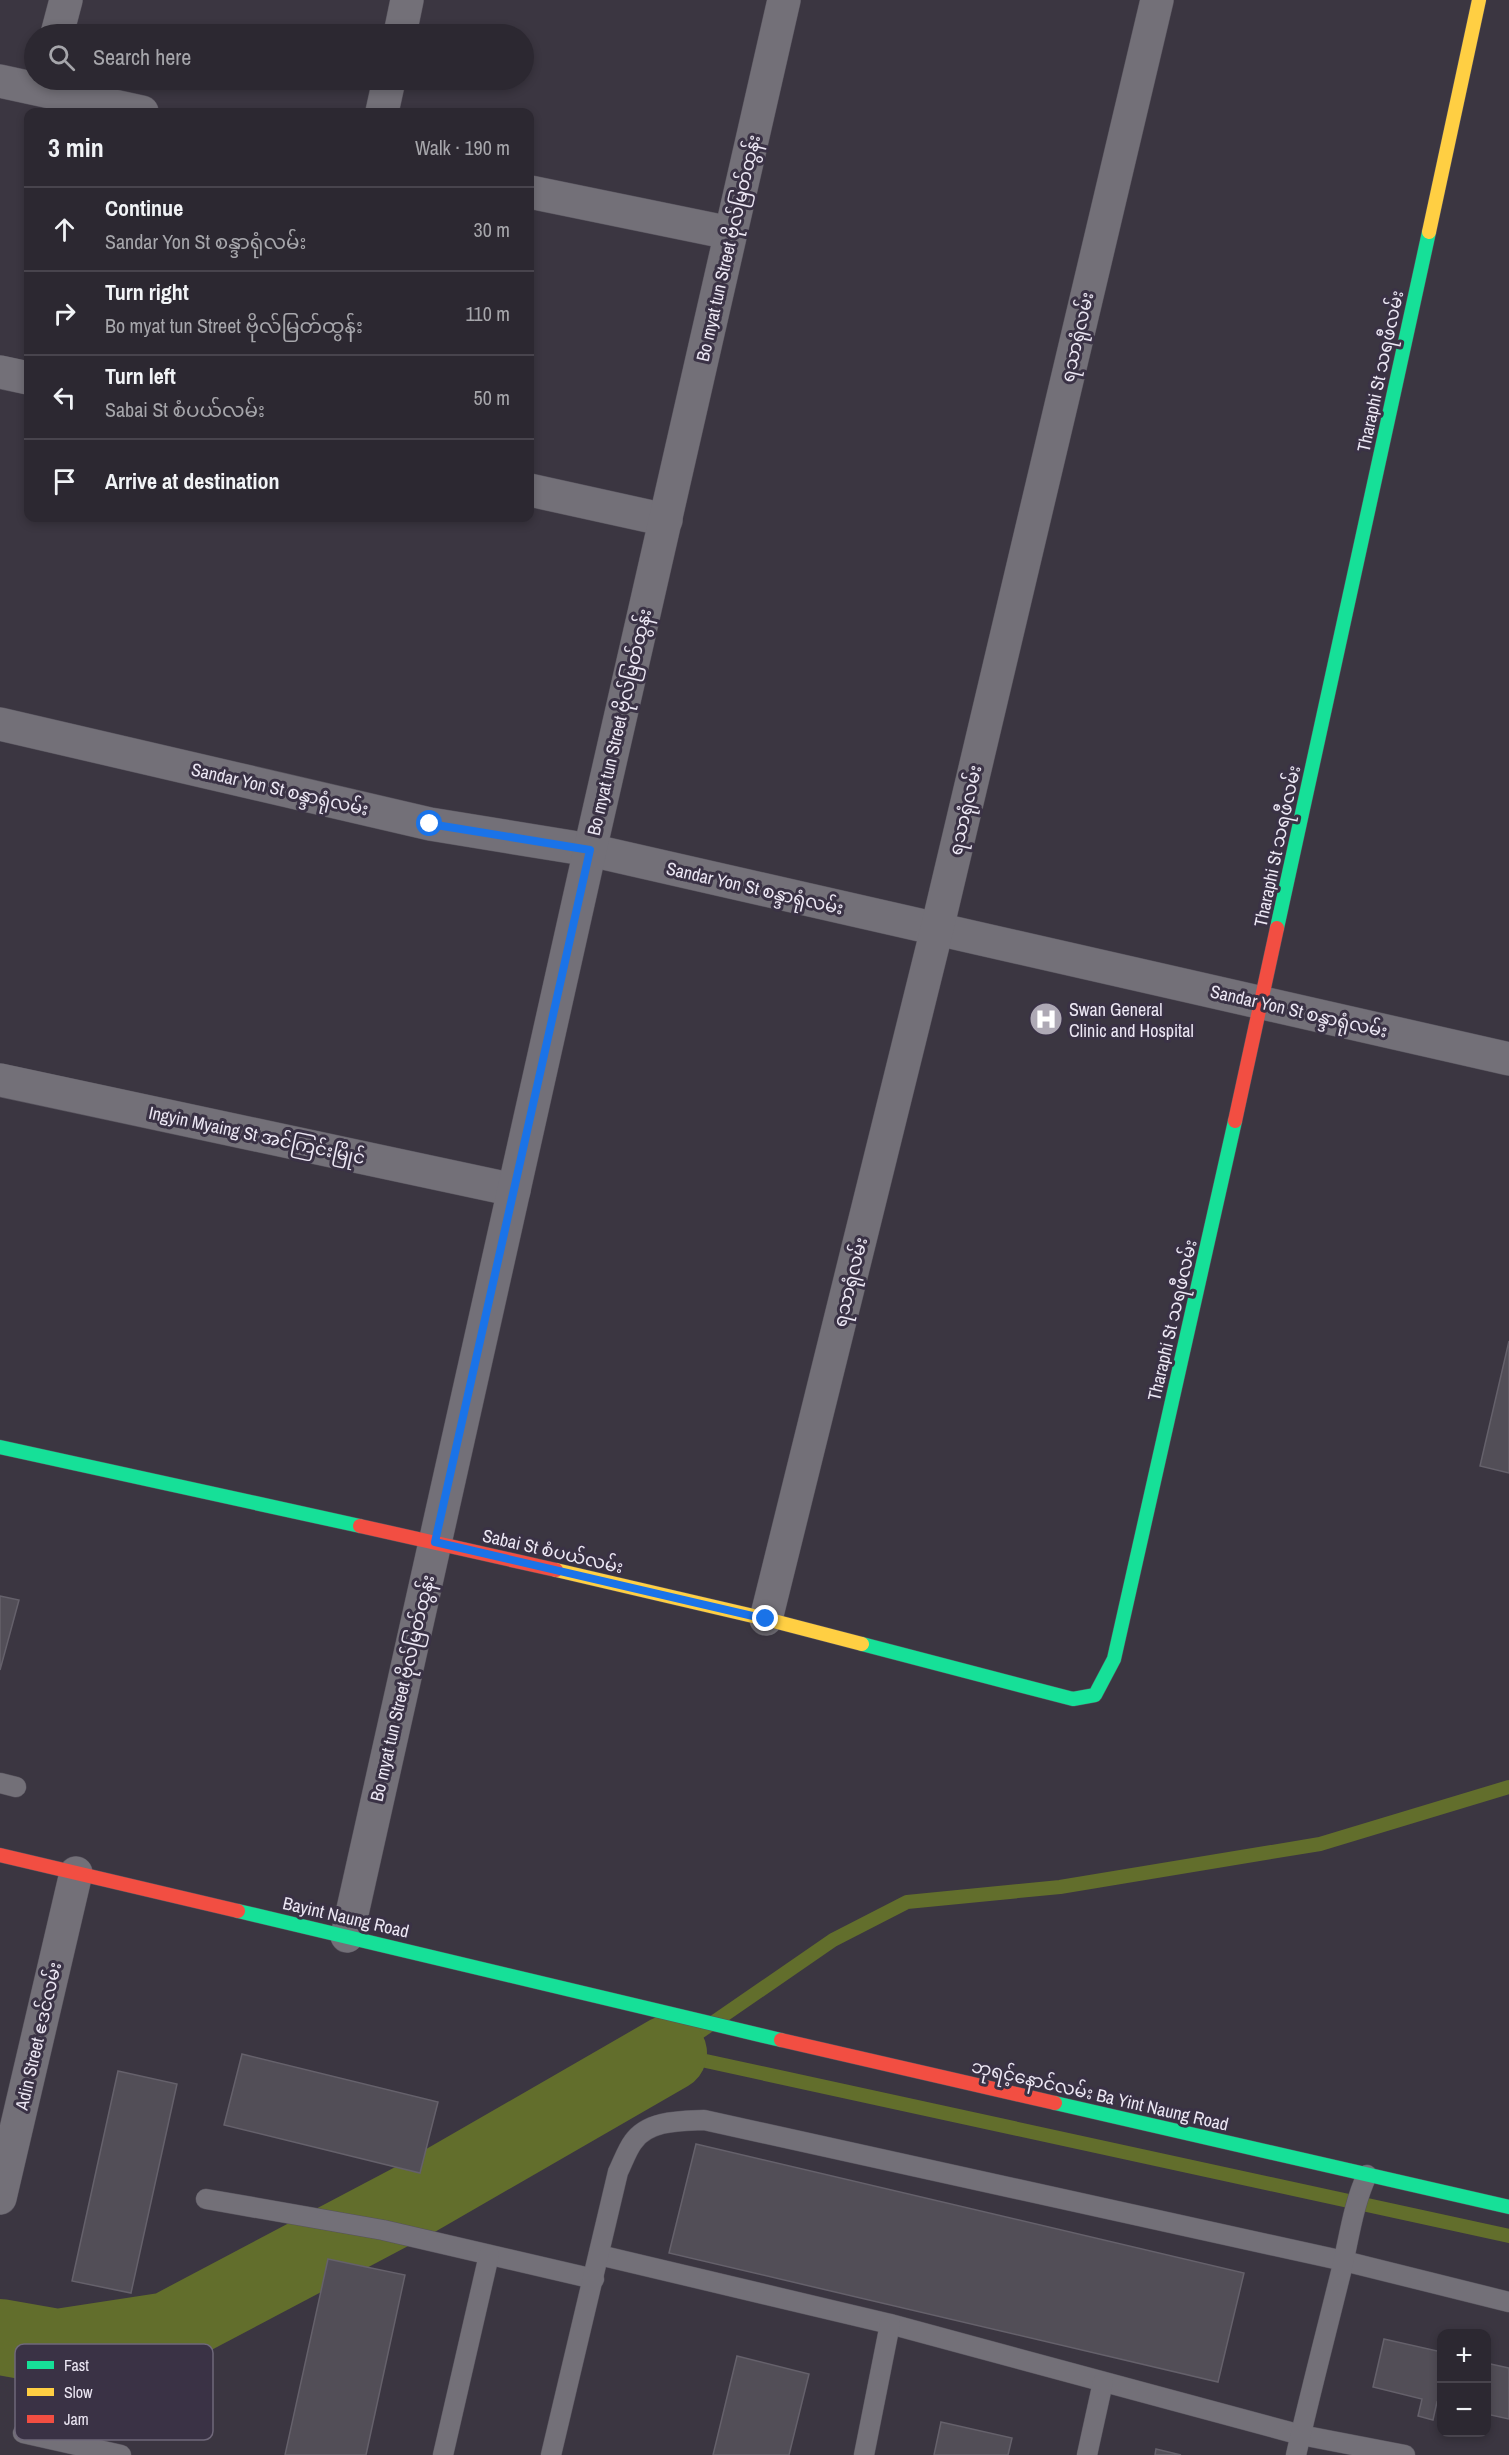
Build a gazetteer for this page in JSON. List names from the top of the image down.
{
  "streets": {
    "street": [
      "Bo myat tun Street ဗိုလ်မြတ်ထွန်း",
      "ရသာရုံလမ်း",
      "Tharaphi St သရဖီလမ်း",
      "Sandar Yon St စန္ဒာရုံလမ်း",
      "Ingyin Myaing St အင်ကြင်းမြိုင်",
      "Sabai St စံပယ်လမ်း",
      "Bayint Naung Road",
      "Adin Street ဧဒင်လမ်း",
      "ဘုရင့်နောင်လမ်း Ba Yint Naung Road"
    ]
  },
  "crossings": [
    ["Bo myat tun Street ဗိုလ်မြတ်ထွန်း", "Sandar Yon St စန္ဒာရုံလမ်း"],
    ["Bo myat tun Street ဗိုလ်မြတ်ထွန်း", "Ingyin Myaing St အင်ကြင်းမြိုင်"],
    ["Bo myat tun Street ဗိုလ်မြတ်ထွန်း", "Sabai St စံပယ်လမ်း"],
    ["Bo myat tun Street ဗိုလ်မြတ်ထွန်း", "Bayint Naung Road"],
    ["ရသာရုံလမ်း", "Sandar Yon St စန္ဒာရုံလမ်း"],
    ["ရသာရုံလမ်း", "Sabai St စံပယ်လမ်း"],
    ["Tharaphi St သရဖီလမ်း", "Sandar Yon St စန္ဒာရုံလမ်း"],
    ["Tharaphi St သရဖီလမ်း", "Sabai St စံပယ်လမ်း"],
    ["Bayint Naung Road", "Adin Street ဧဒင်လမ်း"],
    ["Bayint Naung Road", "ဘုရင့်နောင်လမ်း Ba Yint Naung Road"]
  ],
  "places": {
    "hospital": ["Swan General Clinic and Hospital"]
  },
  "legend": ["Fast", "Slow", "Jam"],
  "page": {
    "search": "Search here",
    "heading": ["3 min", "Walk · 190 m"],
    "list": [
      ["Continue", "Sandar Yon St စန္ဒာရုံလမ်း", "30 m"],
      ["Turn right", "Bo myat tun Street ဗိုလ်မြတ်ထွန်း", "110 m"],
      ["Turn left", "Sabai St စံပယ်လမ်း", "50 m"],
      "Arrive at destination"
    ],
    "map_buttons": ["+", "−"]
  }
}
